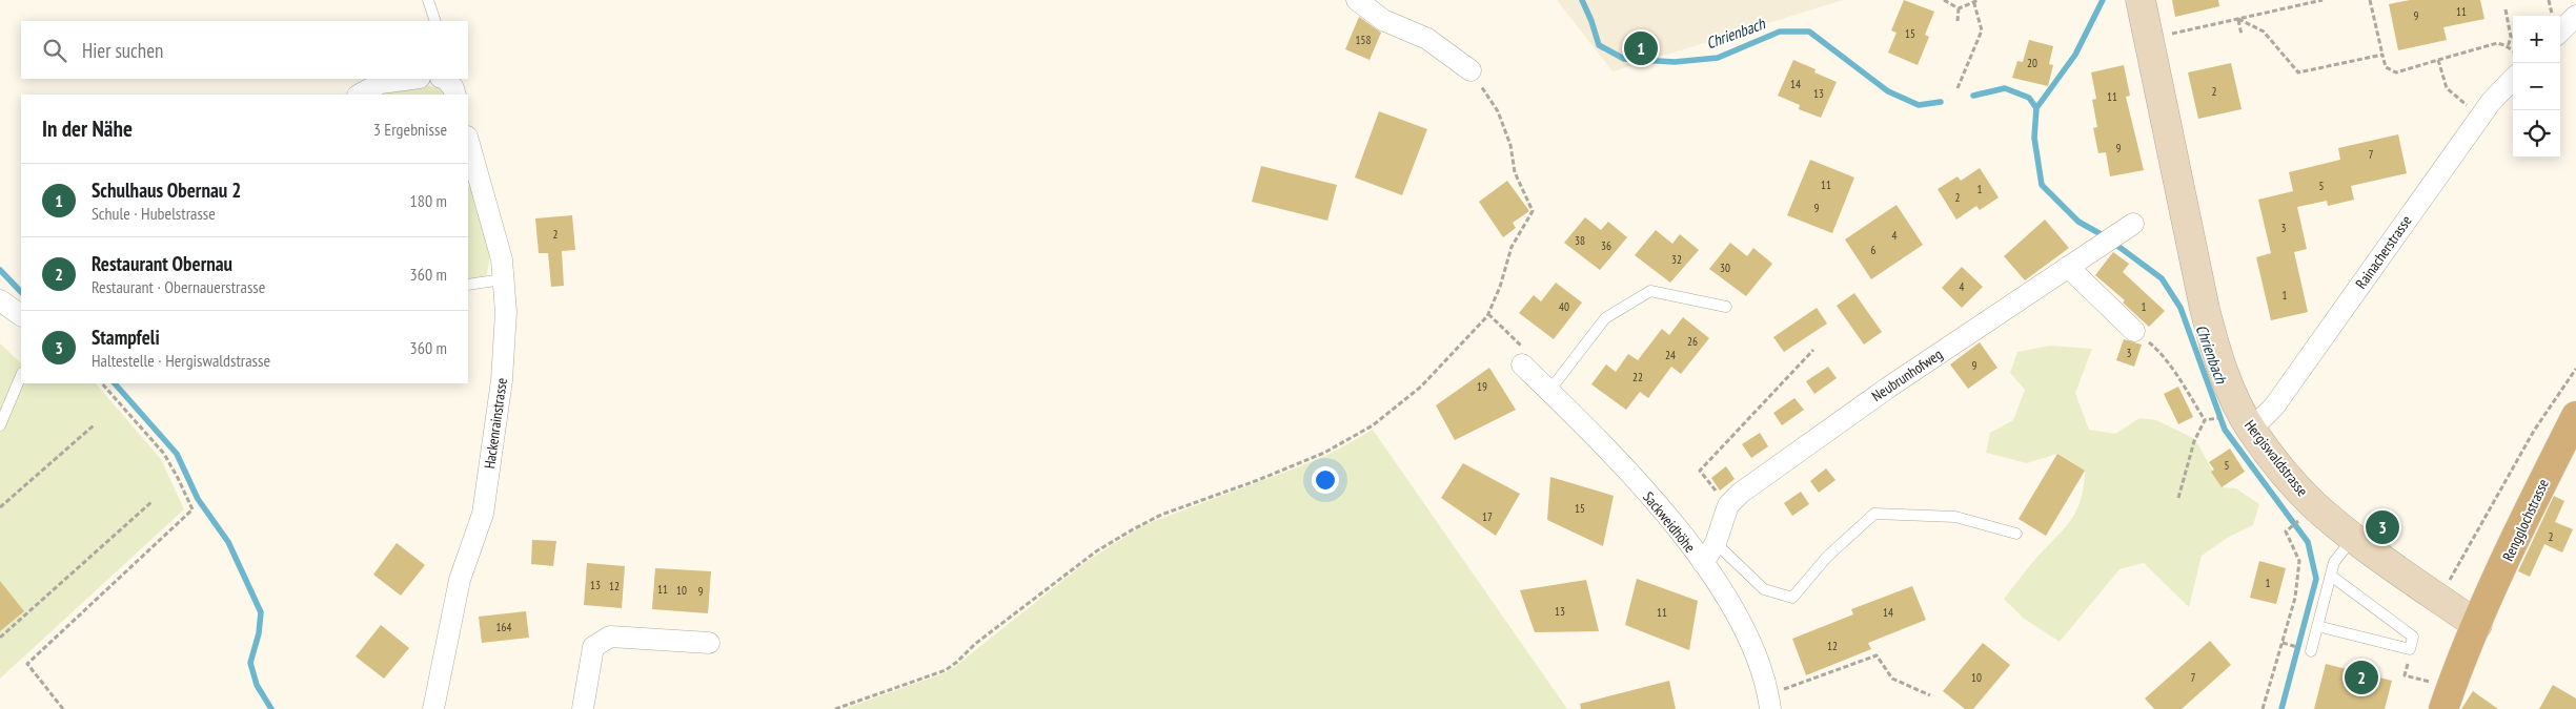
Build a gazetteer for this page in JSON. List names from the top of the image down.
{
  "streets": {
    "main road": ["Rengglochstrasse"],
    "street": [
      "Rainacherstrasse",
      "Neubrunhofweg",
      "Hackenrainstrasse",
      "Hergiswaldstrasse",
      "Sackweidhöhe"
    ]
  },
  "crossings": [
    ["Rainacherstrasse", "Hergiswaldstrasse"],
    ["Neubrunhofweg", "Sackweidhöhe"],
    ["Hergiswaldstrasse", "Rengglochstrasse"]
  ],
  "water": ["Chrienbach"],
  "house_numbers": [
    "11",
    "9",
    "15",
    "158",
    "20",
    "14",
    "2",
    "13",
    "11",
    "9",
    "7",
    "11",
    "5",
    "1",
    "2",
    "9",
    "3",
    "2",
    "4",
    "38",
    "36",
    "6",
    "32",
    "30",
    "4",
    "1",
    "40",
    "1",
    "26",
    "3",
    "24",
    "9",
    "22",
    "19",
    "5",
    "15",
    "17",
    "2",
    "1",
    "13",
    "12",
    "11",
    "10",
    "9",
    "13",
    "11",
    "14",
    "164",
    "12",
    "10",
    "7"
  ],
  "page": {
    "map_buttons": ["+", "−"],
    "search": "Hier suchen",
    "pins": ["1", "3", "2"],
    "heading": ["In der Nähe", "3 Ergebnisse"],
    "list": [
      {
        "mark": "1",
        "name": "Schulhaus Obernau 2",
        "note": "Schule · Hubelstrasse",
        "value": "180 m"
      },
      {
        "mark": "2",
        "name": "Restaurant Obernau",
        "note": "Restaurant · Obernauerstrasse",
        "value": "360 m"
      },
      {
        "mark": "3",
        "name": "Stampfeli",
        "note": "Haltestelle · Hergiswaldstrasse",
        "value": "360 m"
      }
    ]
  }
}
